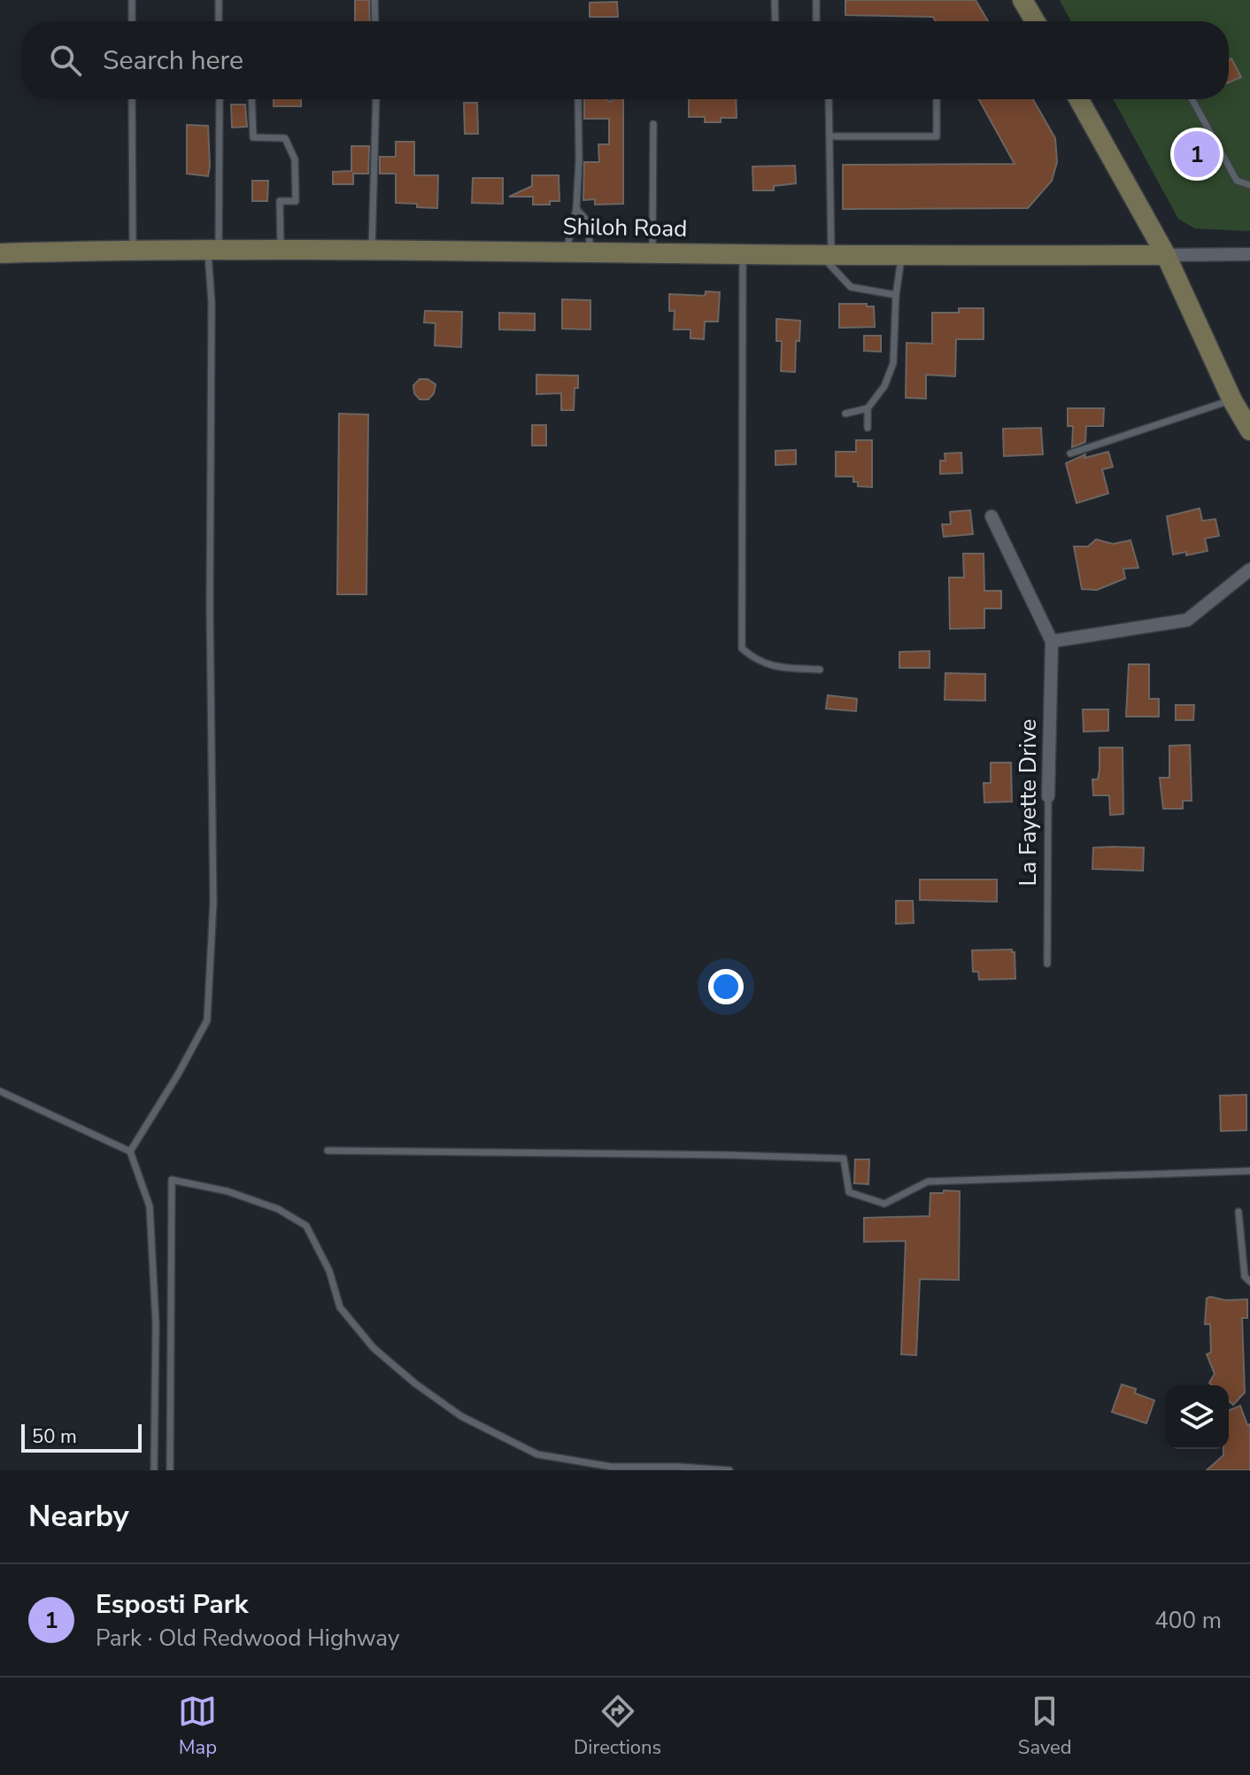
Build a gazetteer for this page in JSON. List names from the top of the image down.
{
  "streets": {
    "main road": ["Shiloh Road"],
    "street": ["La Fayette Drive"]
  },
  "scale_bar": "50 m",
  "page": {
    "search": "Search here",
    "pins": "1",
    "scale": "50 m",
    "heading": "Nearby",
    "list": [
      {
        "mark": "1",
        "name": "Esposti Park",
        "note": "Park · Old Redwood Highway",
        "value": "400 m"
      }
    ],
    "nav": ["Map", "Directions", "Saved"]
  }
}
